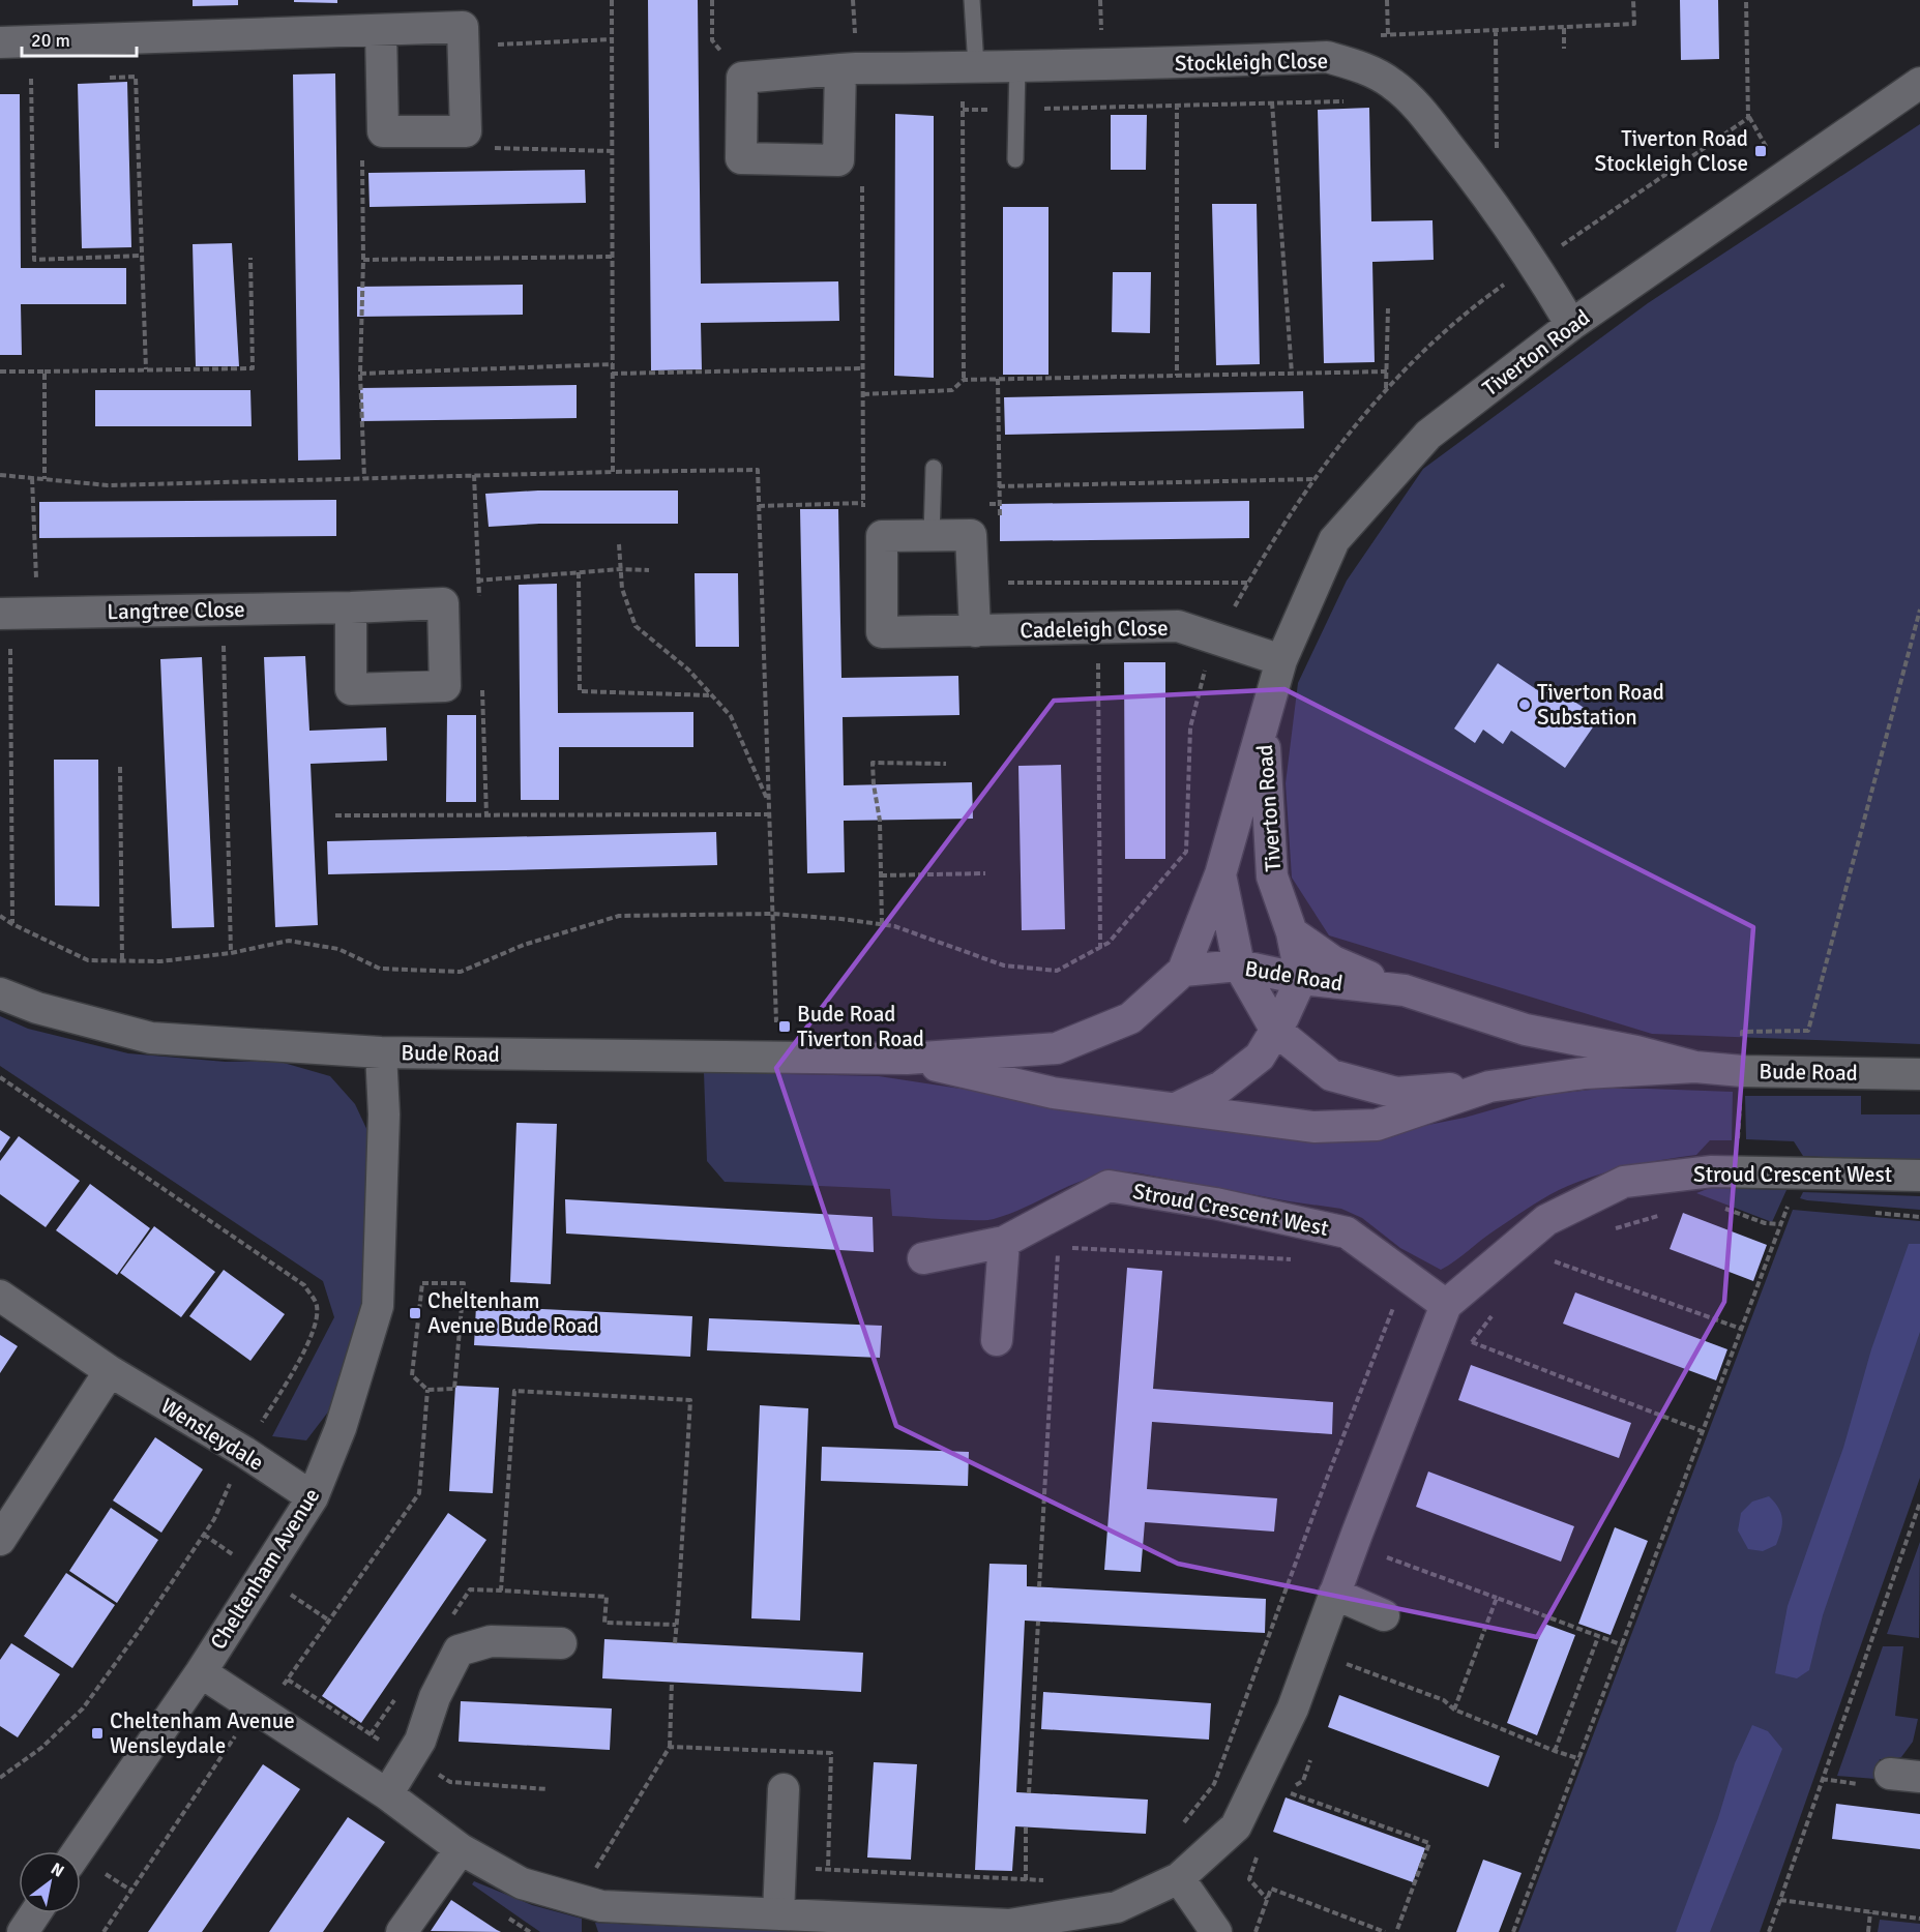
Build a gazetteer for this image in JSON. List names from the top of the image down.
{
  "streets": {
    "street": [
      "Stockleigh Close",
      "Tiverton Road",
      "Langtree Close",
      "Cadeleigh Close",
      "Bude Road",
      "Stroud Crescent West",
      "Wensleydale",
      "Cheltenham Avenue"
    ]
  },
  "crossings": [
    ["Stockleigh Close", "Tiverton Road"],
    ["Tiverton Road", "Cadeleigh Close"],
    ["Tiverton Road", "Bude Road"],
    ["Bude Road", "Cheltenham Avenue"],
    ["Stroud Crescent West", "Cheltenham Avenue"],
    ["Wensleydale", "Cheltenham Avenue"]
  ],
  "places": {
    "transit": [
      "Tiverton Road Stockleigh Close",
      "Bude Road Tiverton Road",
      "Cheltenham Avenue Bude Road",
      "Cheltenham Avenue Wensleydale"
    ],
    "other": ["Tiverton Road Substation"]
  },
  "scale_bar": "20 m",
  "north": "top right"
}
